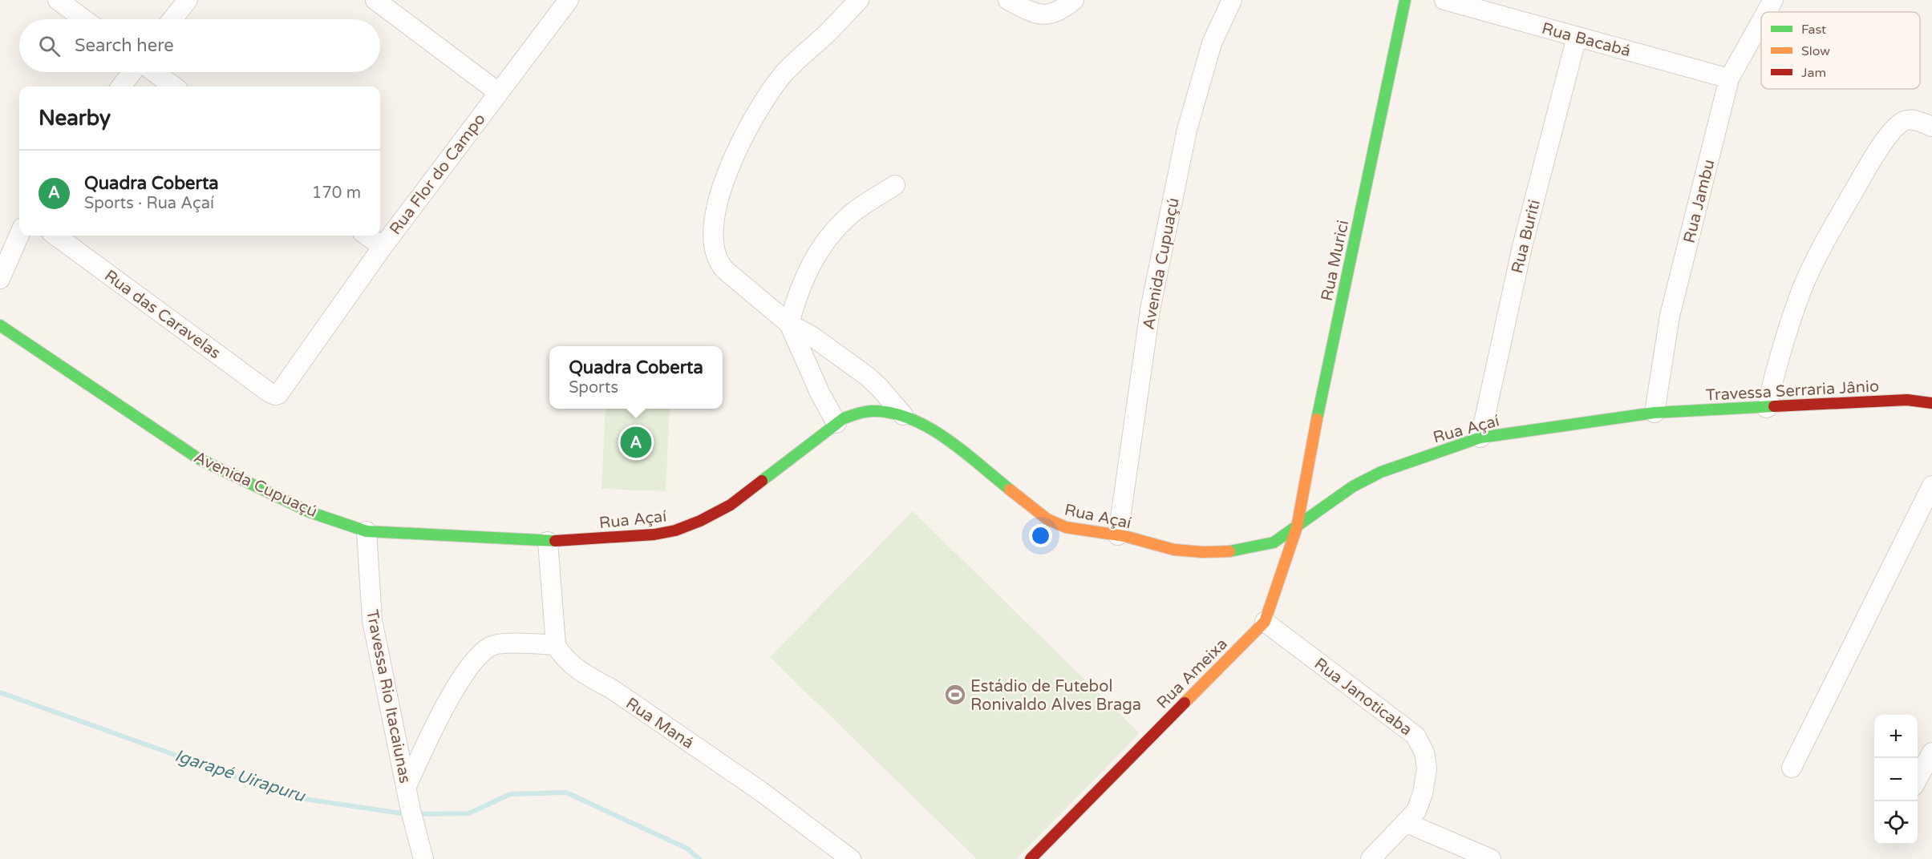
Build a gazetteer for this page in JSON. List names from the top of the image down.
{
  "streets": {
    "street": [
      "Rua Bacabá",
      "Rua Flor do Campo",
      "Rua Jambu",
      "Rua Buriti",
      "Rua Murici",
      "Avenida Cupuaçú",
      "Rua das Caravelas",
      "Travessa Serraria Jânio",
      "Rua Açaí",
      "Rua Ameixa",
      "Travessa Rio Itacaiunas",
      "Rua Janoticaba",
      "Rua Maná"
    ]
  },
  "crossings": [
    ["Rua Bacabá", "Rua Jambu"],
    ["Rua Bacabá", "Rua Buriti"],
    ["Rua Flor do Campo", "Rua das Caravelas"],
    ["Rua Jambu", "Travessa Serraria Jânio"],
    ["Rua Jambu", "Rua Açaí"],
    ["Rua Buriti", "Rua Açaí"],
    ["Rua Murici", "Rua Açaí"],
    ["Rua Murici", "Rua Ameixa"],
    ["Avenida Cupuaçú", "Rua Açaí"],
    ["Avenida Cupuaçú", "Travessa Rio Itacaiunas"],
    ["Travessa Serraria Jânio", "Rua Açaí"],
    ["Rua Açaí", "Rua Ameixa"],
    ["Rua Ameixa", "Rua Janoticaba"]
  ],
  "water": ["Igarapé Uirapuru"],
  "places": {
    "sports": ["Estádio de Futebol Ronivaldo Alves Braga"]
  },
  "legend": ["Fast", "Slow", "Jam"],
  "page": {
    "search": "Search here",
    "heading": "Nearby",
    "list": [
      {
        "mark": "A",
        "name": "Quadra Coberta",
        "note": "Sports · Rua Açaí",
        "value": "170 m"
      }
    ],
    "popup": ["Quadra Coberta", "Sports"],
    "pins": "A",
    "map_buttons": ["+", "−"]
  }
}
